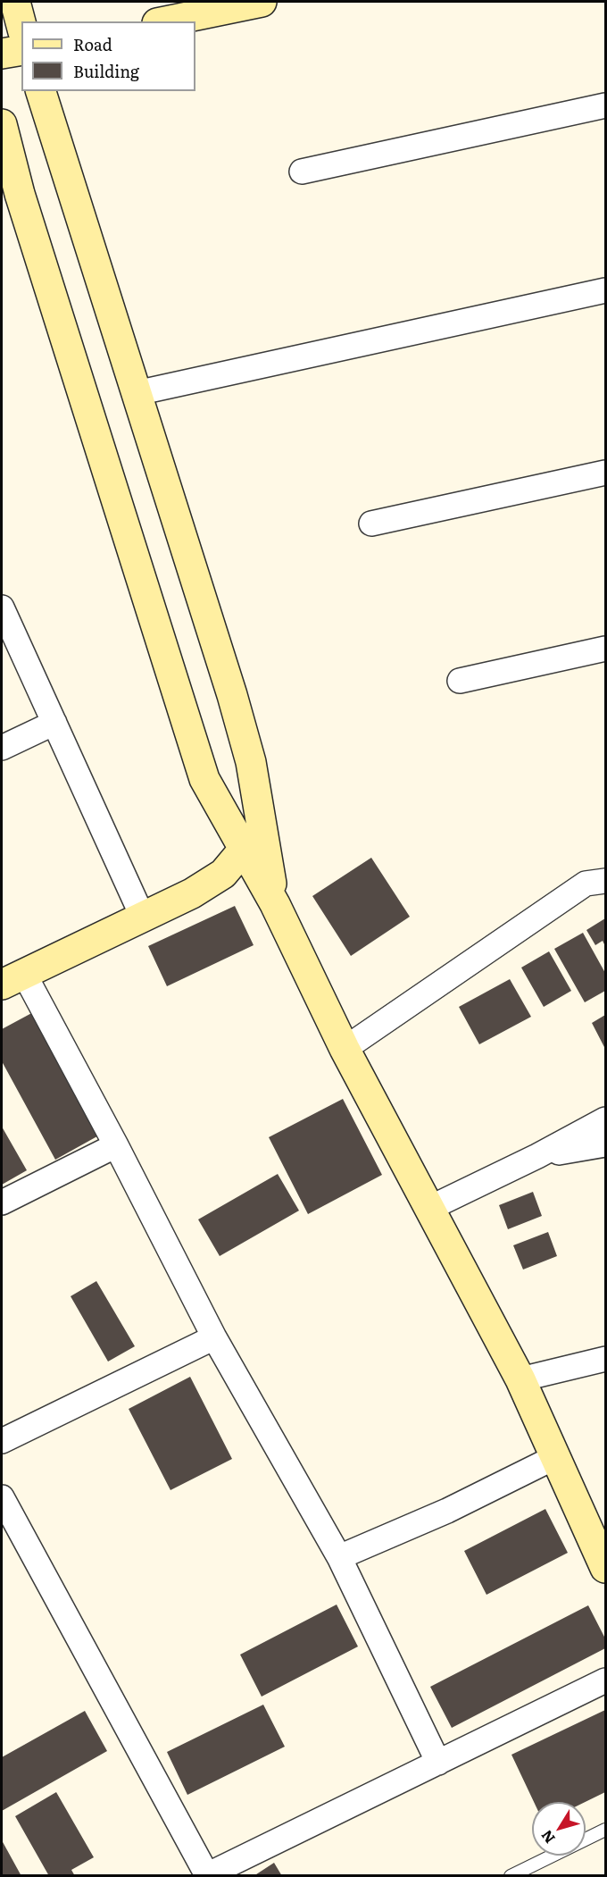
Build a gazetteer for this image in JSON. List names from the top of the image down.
{
  "legend": ["Road", "Building"],
  "north": "bottom left"
}
